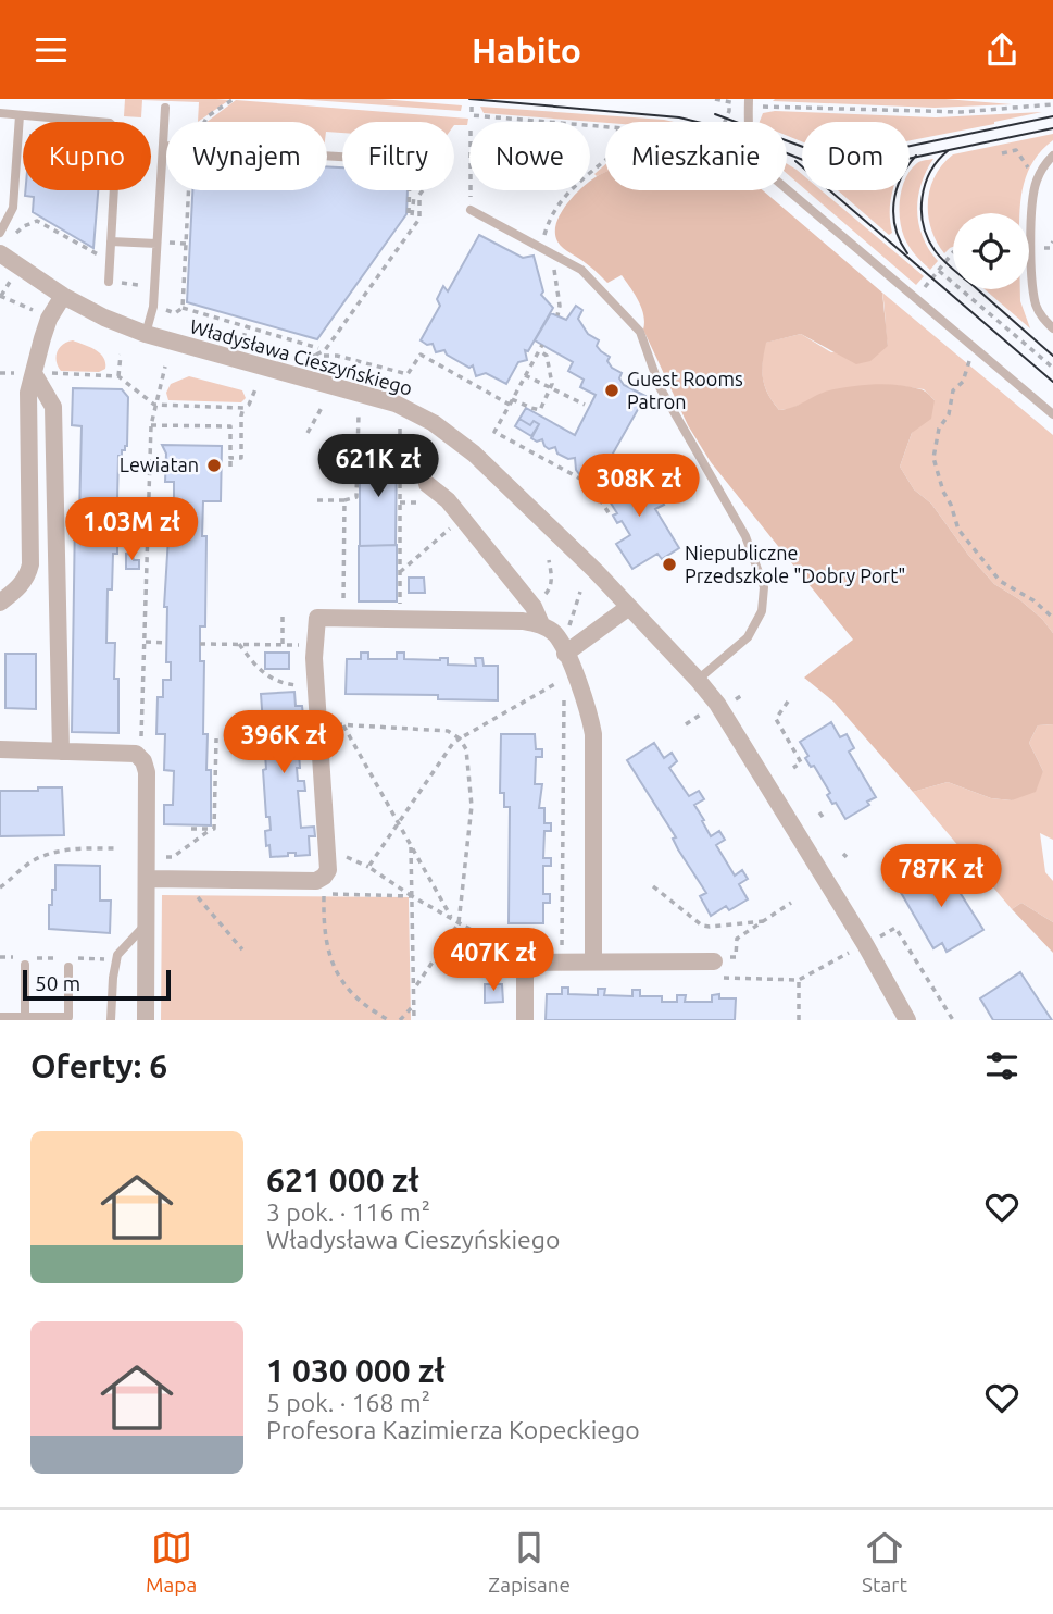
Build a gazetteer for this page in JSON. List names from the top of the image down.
{
  "streets": {
    "street": ["Władysława Cieszyńskiego"]
  },
  "places": ["Guest Rooms Patron", "Lewiatan", "Niepubliczne Przedszkole \"Dobry Port\""],
  "scale_bar": "50 m",
  "page": {
    "header": "Habito",
    "chip": [
      "Kupno",
      "Wynajem",
      "Filtry",
      "Nowe",
      "Mieszkanie",
      "Dom"
    ],
    "price": [
      "621K zł",
      "308K zł",
      "1.03M zł",
      "396K zł",
      "787K zł",
      "407K zł"
    ],
    "scale": "50 m",
    "heading": "Oferty: 6",
    "list": [
      {
        "name": "621 000 zł",
        "note": "3 pok. · 116 m² · Władysława Cieszyńskiego"
      },
      {
        "name": "1 030 000 zł",
        "note": "5 pok. · 168 m² · Profesora Kazimierza Kopeckiego"
      }
    ],
    "tabs": ["Mapa", "Zapisane", "Start"]
  }
}
